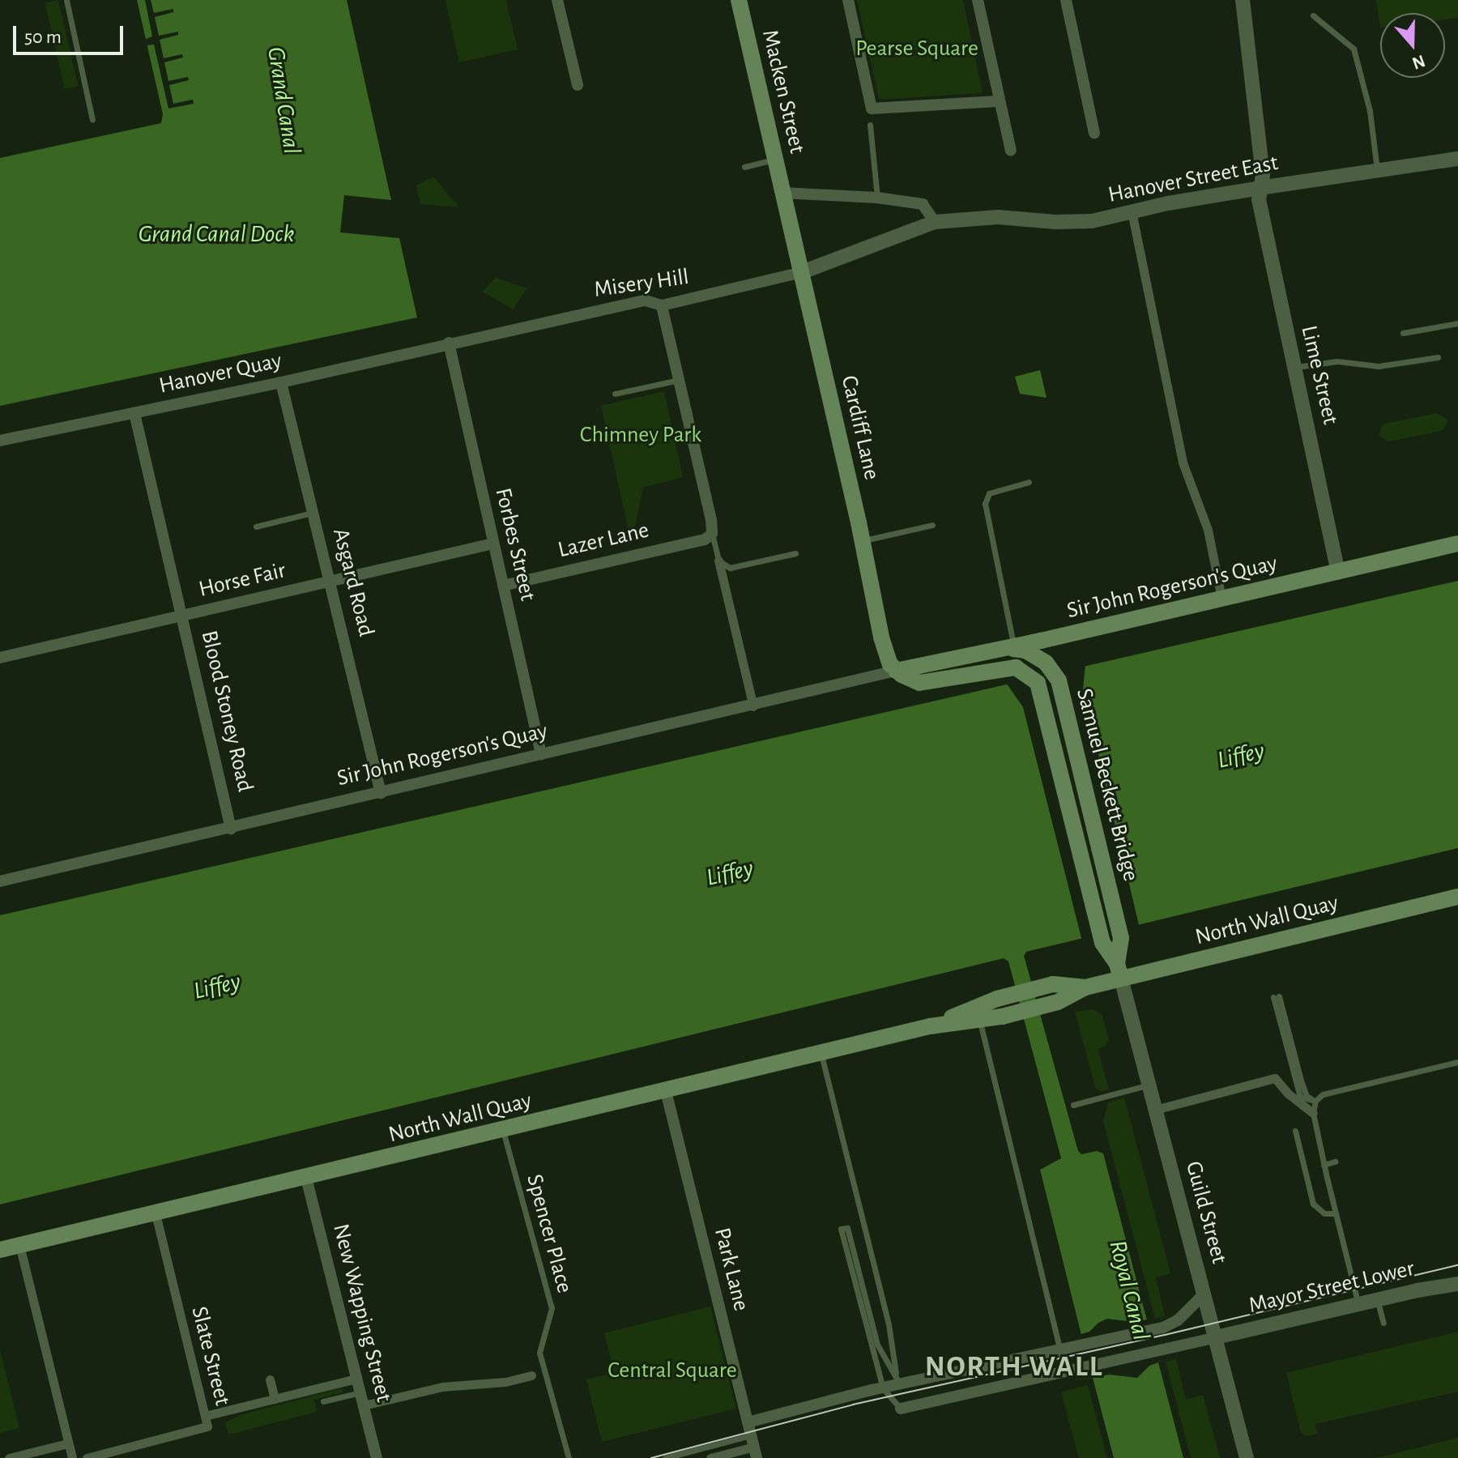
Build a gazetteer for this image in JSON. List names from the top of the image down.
{
  "streets": {
    "main road": [
      "Macken Street",
      "Cardiff Lane",
      "Sir John Rogerson's Quay",
      "Samuel Beckett Bridge",
      "North Wall Quay"
    ],
    "street": [
      "Hanover Street East",
      "Misery Hill",
      "Hanover Quay",
      "Lime Street",
      "Lazer Lane",
      "Forbes Street",
      "Horse Fair",
      "Asgard Road",
      "Blood Stoney Road",
      "Guild Street",
      "Park Lane",
      "Mayor Street Lower",
      "New Wapping Street",
      "Slate Street"
    ],
    "lane": ["Spencer Place"]
  },
  "crossings": [
    ["Macken Street", "Cardiff Lane"],
    ["Hanover Street East", "Misery Hill"],
    ["Hanover Street East", "Lime Street"],
    ["Hanover Street East", "Cardiff Lane"],
    ["Misery Hill", "Hanover Quay"],
    ["Misery Hill", "Cardiff Lane"],
    ["Misery Hill", "Forbes Street"],
    ["Hanover Quay", "Forbes Street"],
    ["Hanover Quay", "Asgard Road"],
    ["Hanover Quay", "Blood Stoney Road"],
    ["Lime Street", "Sir John Rogerson's Quay"],
    ["Cardiff Lane", "Sir John Rogerson's Quay"],
    ["Cardiff Lane", "Samuel Beckett Bridge"],
    ["Lazer Lane", "Forbes Street"],
    ["Forbes Street", "Horse Fair"],
    ["Forbes Street", "Sir John Rogerson's Quay"],
    ["Horse Fair", "Asgard Road"],
    ["Horse Fair", "Blood Stoney Road"],
    ["Asgard Road", "Sir John Rogerson's Quay"],
    ["Sir John Rogerson's Quay", "Blood Stoney Road"],
    ["Sir John Rogerson's Quay", "Samuel Beckett Bridge"],
    ["Samuel Beckett Bridge", "North Wall Quay"],
    ["Samuel Beckett Bridge", "Guild Street"],
    ["North Wall Quay", "Guild Street"],
    ["North Wall Quay", "Spencer Place"],
    ["North Wall Quay", "Park Lane"],
    ["North Wall Quay", "New Wapping Street"],
    ["North Wall Quay", "Slate Street"],
    ["Guild Street", "Mayor Street Lower"]
  ],
  "districts": ["NORTH WALL"],
  "water": [
    "Grand Canal",
    "Grand Canal Dock",
    "Liffey",
    "Royal Canal"
  ],
  "parks": ["Pearse Square", "Chimney Park", "Central Square"],
  "scale_bar": "50 m",
  "north": "bottom"
}
